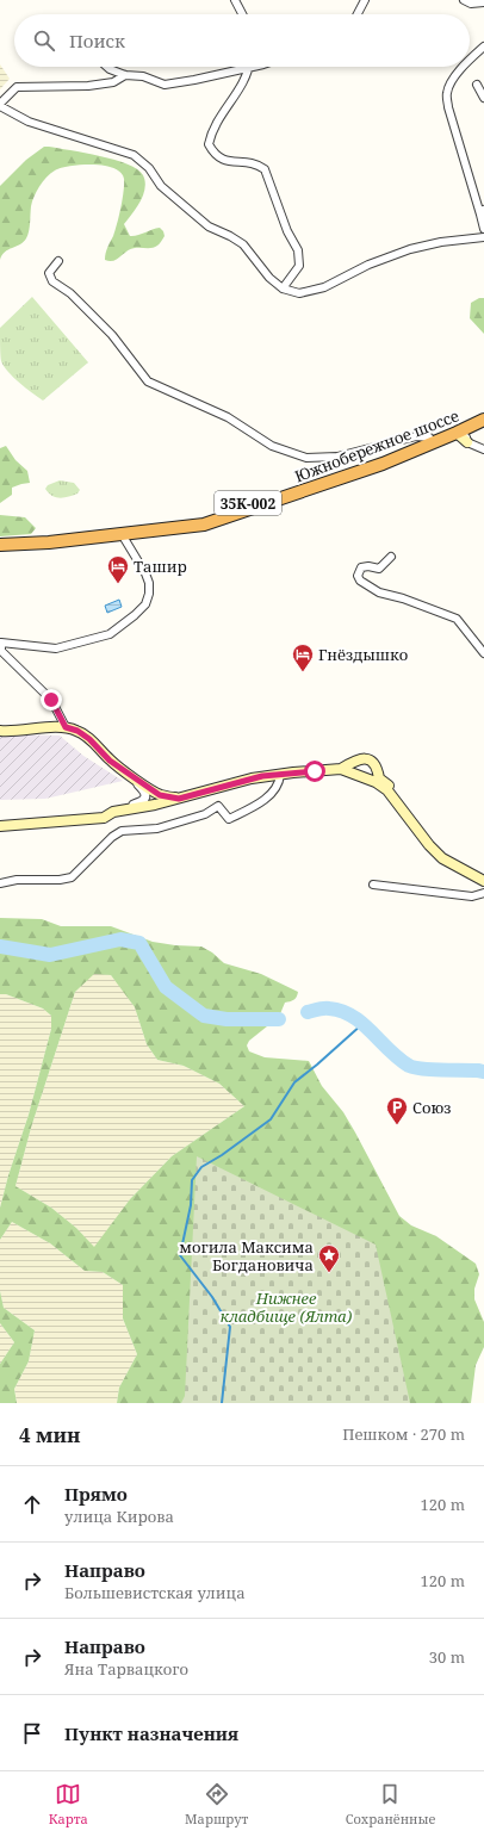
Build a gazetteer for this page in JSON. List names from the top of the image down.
{
  "streets": {
    "highway": ["Южнобережное шоссе", "35К-002"]
  },
  "parks": ["Нижнее кладбище (Ялта)"],
  "places": {
    "hotel": ["Ташир", "Гнёздышко"],
    "parking": ["Союз"],
    "place": ["могила Максима Богдановича"]
  },
  "page": {
    "search": "Поиск",
    "heading": ["4 мин", "Пешком · 270 m"],
    "list": [
      ["Прямо", "улица Кирова", "120 m"],
      ["Направо", "Большевистская улица", "120 m"],
      ["Направо", "Яна Тарвацкого", "30 m"],
      "Пункт назначения"
    ],
    "nav": ["Карта", "Маршрут", "Сохранённые"]
  }
}
